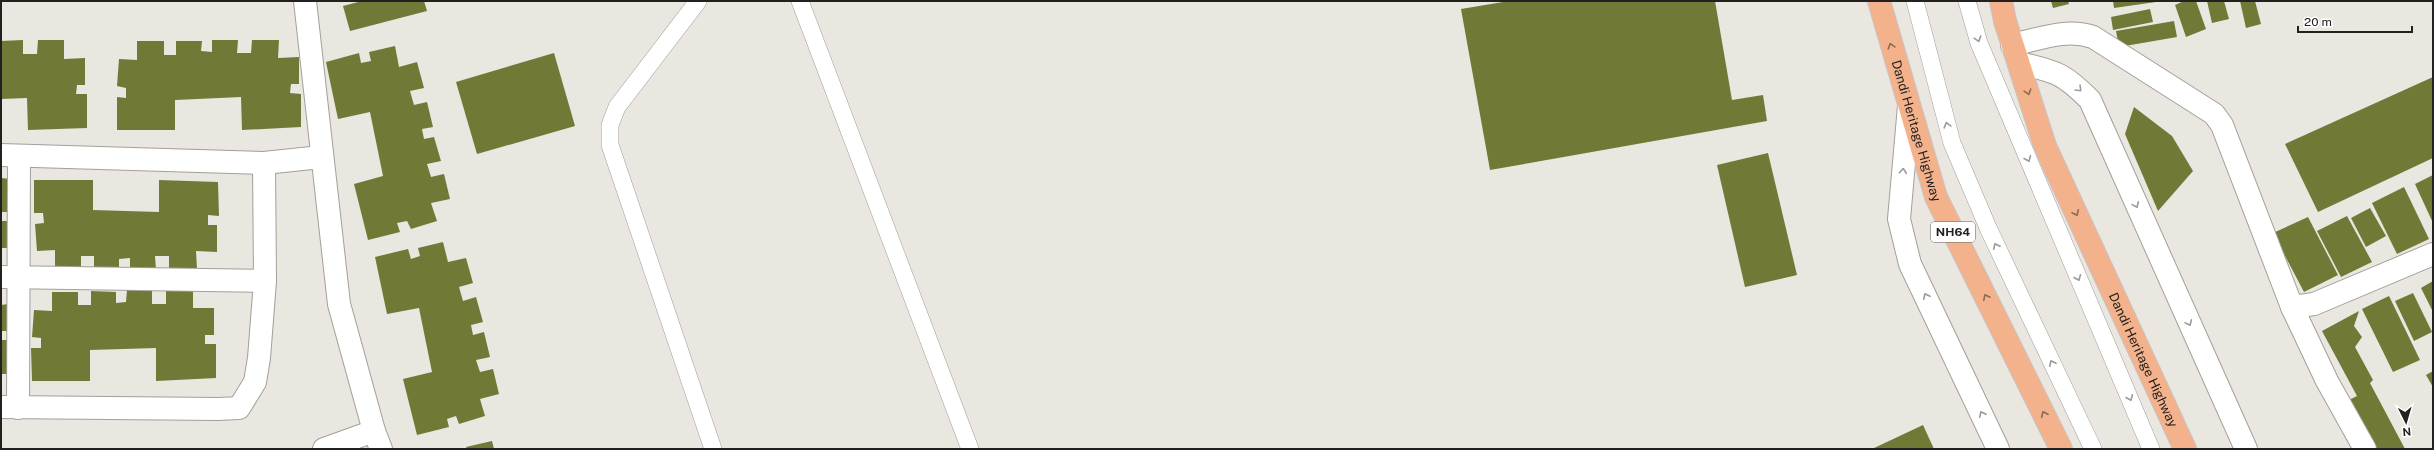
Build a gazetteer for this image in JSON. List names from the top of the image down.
{
  "streets": {
    "highway": ["Dandi Heritage Highway", "NH64"]
  },
  "scale_bar": "20 m",
  "north": "bottom"
}
